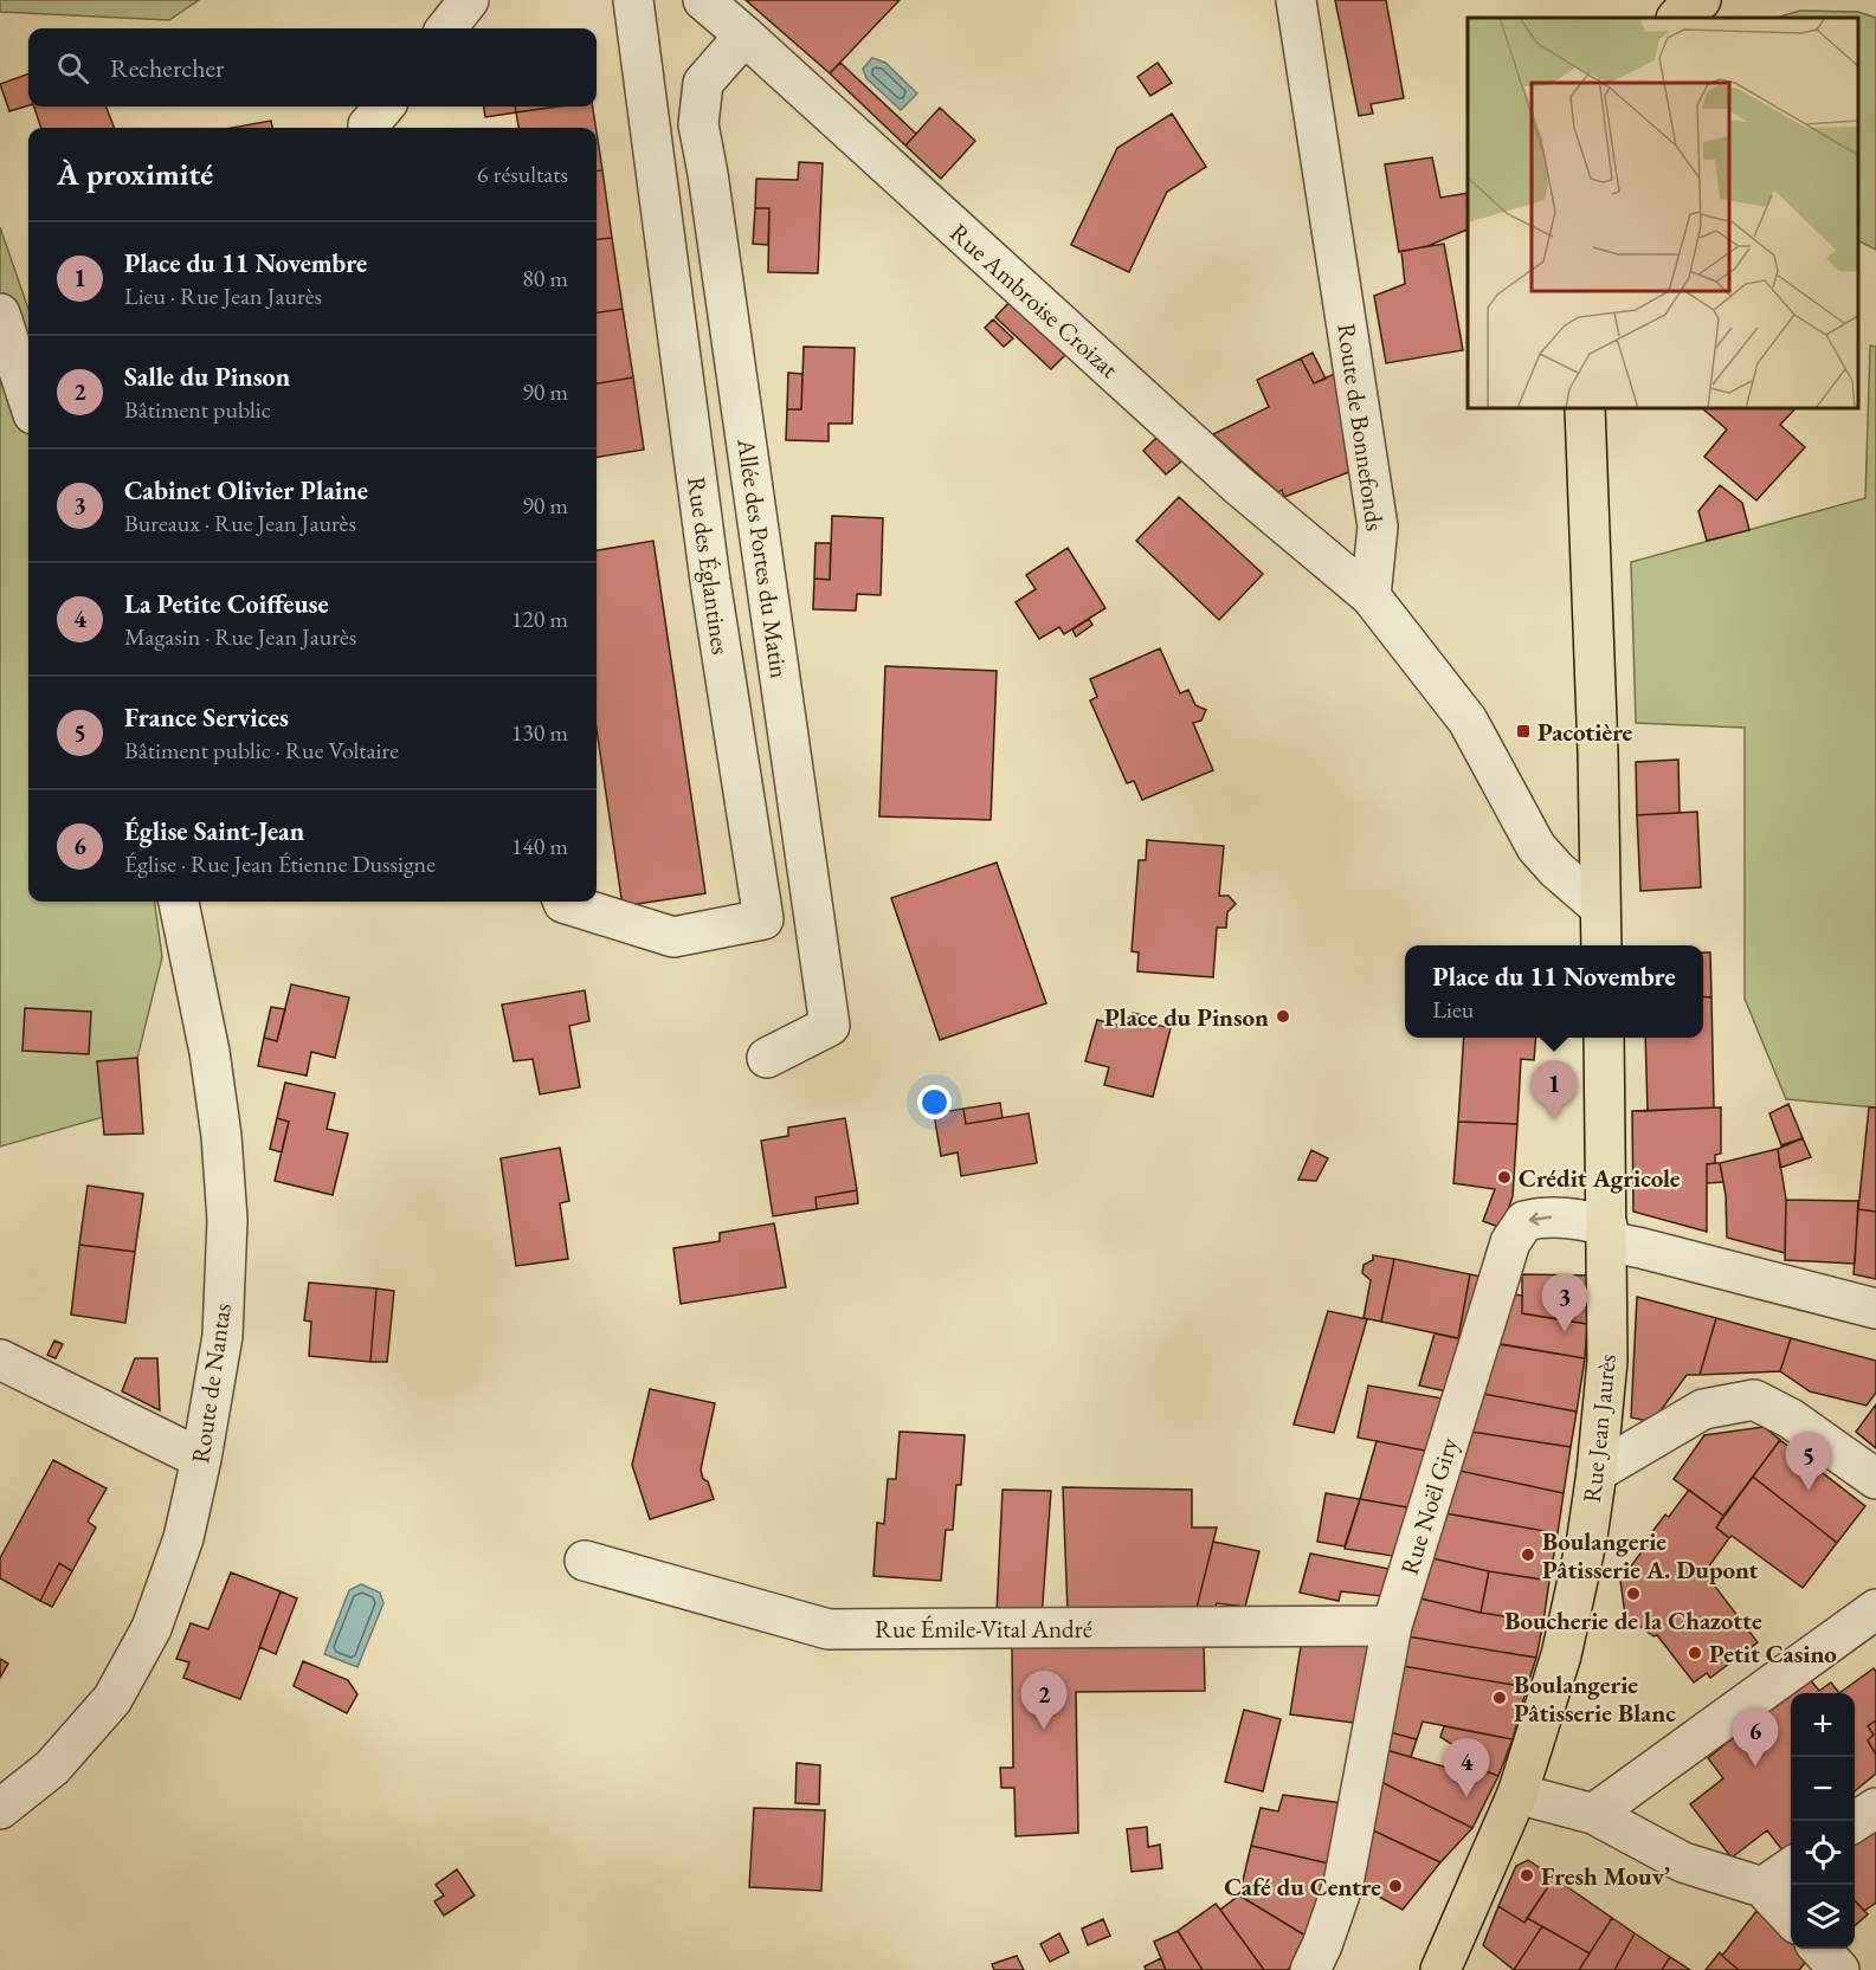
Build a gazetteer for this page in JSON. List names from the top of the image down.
{
  "streets": {
    "main road": ["Rue Jean Jaurès"],
    "street": [
      "Rue Ambroise Croizat",
      "Route de Bonnefonds",
      "Allée des Portes du Matin",
      "Rue des Églantines",
      "Route de Nantas",
      "Rue Noël Giry",
      "Rue Émile-Vital André"
    ]
  },
  "crossings": [
    ["Rue Ambroise Croizat", "Route de Bonnefonds"],
    ["Rue Ambroise Croizat", "Allée des Portes du Matin"],
    ["Rue Jean Jaurès", "Rue Noël Giry"],
    ["Rue Noël Giry", "Rue Émile-Vital André"]
  ],
  "one_way": ["Rue Noël Giry"],
  "places": {
    "transit": ["Pacotière"],
    "other": [
      "Place du Pinson",
      "Crédit Agricole",
      "Boulangerie Pâtisserie A. Dupont",
      "Boucherie de la Chazotte",
      "Petit Casino",
      "Boulangerie Pâtisserie Blanc",
      "Fresh Mouv’",
      "Café du Centre"
    ]
  },
  "page": {
    "search": "Rechercher",
    "heading": ["À proximité", "6 résultats"],
    "list": [
      {
        "mark": "1",
        "name": "Place du 11 Novembre",
        "note": "Lieu · Rue Jean Jaurès",
        "value": "80 m"
      },
      {
        "mark": "2",
        "name": "Salle du Pinson",
        "note": "Bâtiment public",
        "value": "90 m"
      },
      {
        "mark": "3",
        "name": "Cabinet Olivier Plaine",
        "note": "Bureaux · Rue Jean Jaurès",
        "value": "90 m"
      },
      {
        "mark": "4",
        "name": "La Petite Coiffeuse",
        "note": "Magasin · Rue Jean Jaurès",
        "value": "120 m"
      },
      {
        "mark": "5",
        "name": "France Services",
        "note": "Bâtiment public · Rue Voltaire",
        "value": "130 m"
      },
      {
        "mark": "6",
        "name": "Église Saint-Jean",
        "note": "Église · Rue Jean Étienne Dussigne",
        "value": "140 m"
      }
    ],
    "popup": ["Place du 11 Novembre", "Lieu"],
    "pins": [
      "1",
      "3",
      "5",
      "2",
      "6",
      "4"
    ],
    "map_buttons": ["+", "−"]
  }
}
